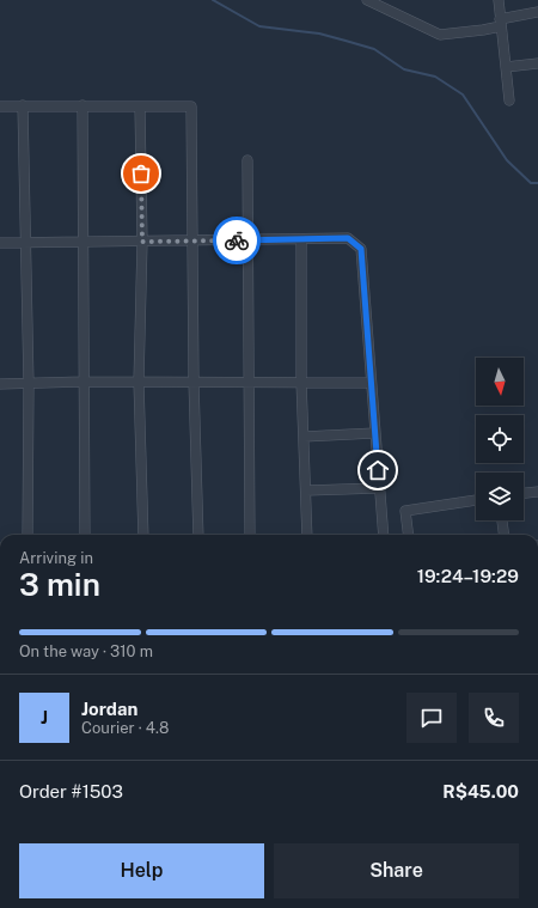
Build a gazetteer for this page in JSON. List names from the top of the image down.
{
  "north": "bottom",
  "page": {
    "heading": ["3 min", "Arriving in", "19:24–19:29"],
    "panel": [
      "Jordan",
      "Courier · 4.8",
      "Order #1503",
      "R$45.00"
    ],
    "bar": "On the way · 310 m",
    "round": "J",
    "buttons": ["Help", "Share"]
  }
}
